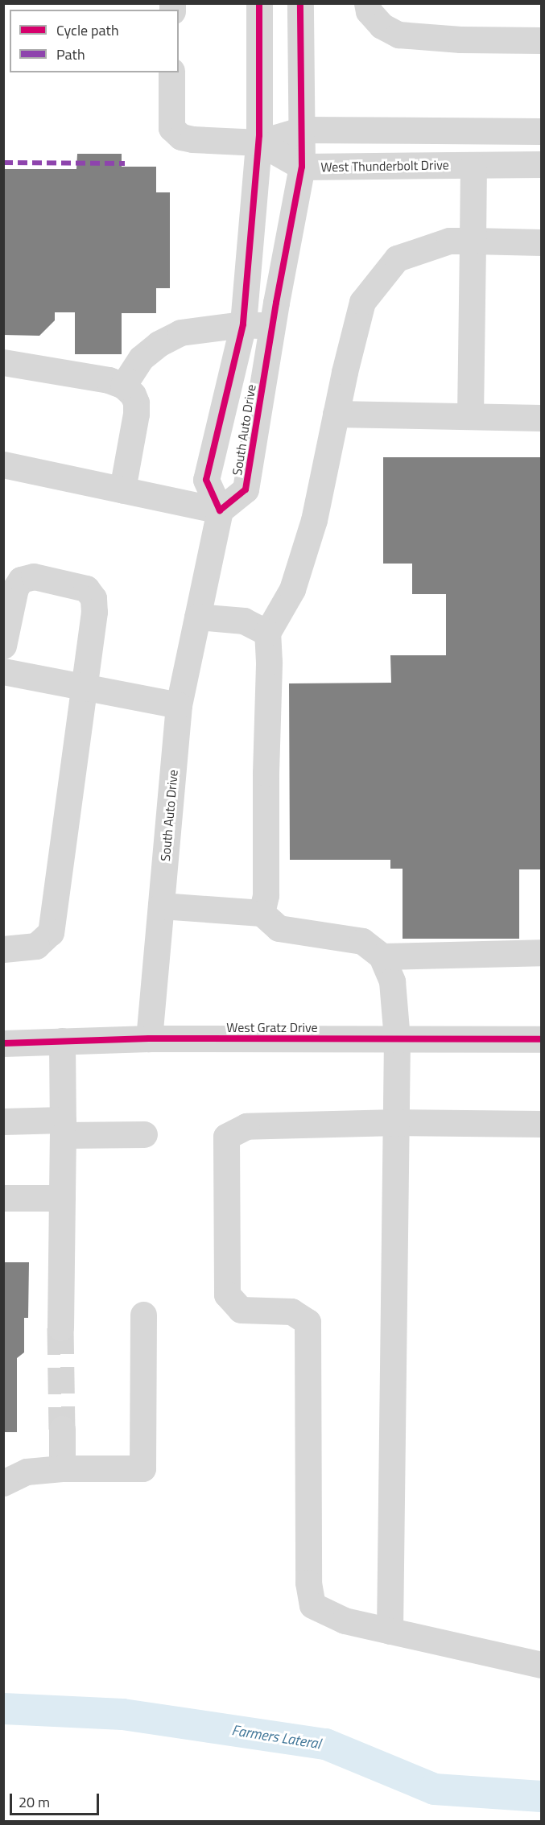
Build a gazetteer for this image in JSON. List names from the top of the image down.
{
  "streets": {
    "street": ["West Thunderbolt Drive", "South Auto Drive", "West Gratz Drive"]
  },
  "crossings": [
    ["West Thunderbolt Drive", "South Auto Drive"],
    ["South Auto Drive", "West Gratz Drive"]
  ],
  "water": ["Farmers Lateral"],
  "legend": ["Cycle path", "Path"],
  "scale_bar": "20 m"
}
